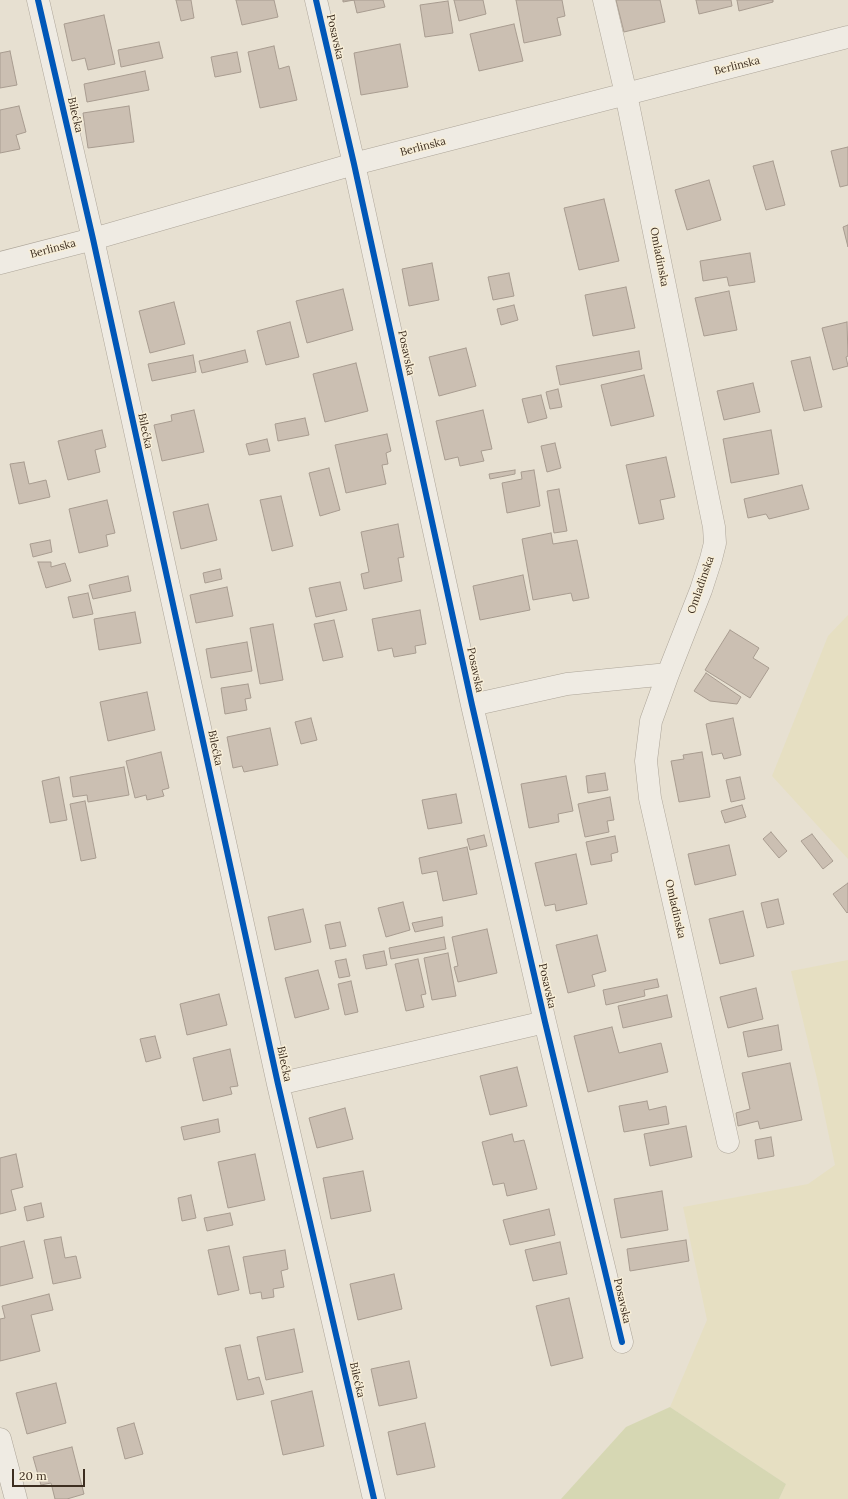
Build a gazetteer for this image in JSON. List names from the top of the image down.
{
  "streets": {
    "street": [
      "Posavska",
      "Berlinska",
      "Bilećka",
      "Omladinska"
    ]
  },
  "crossings": [
    ["Posavska", "Berlinska"],
    ["Berlinska", "Bilećka"],
    ["Berlinska", "Omladinska"]
  ],
  "scale_bar": "20 m"
}
